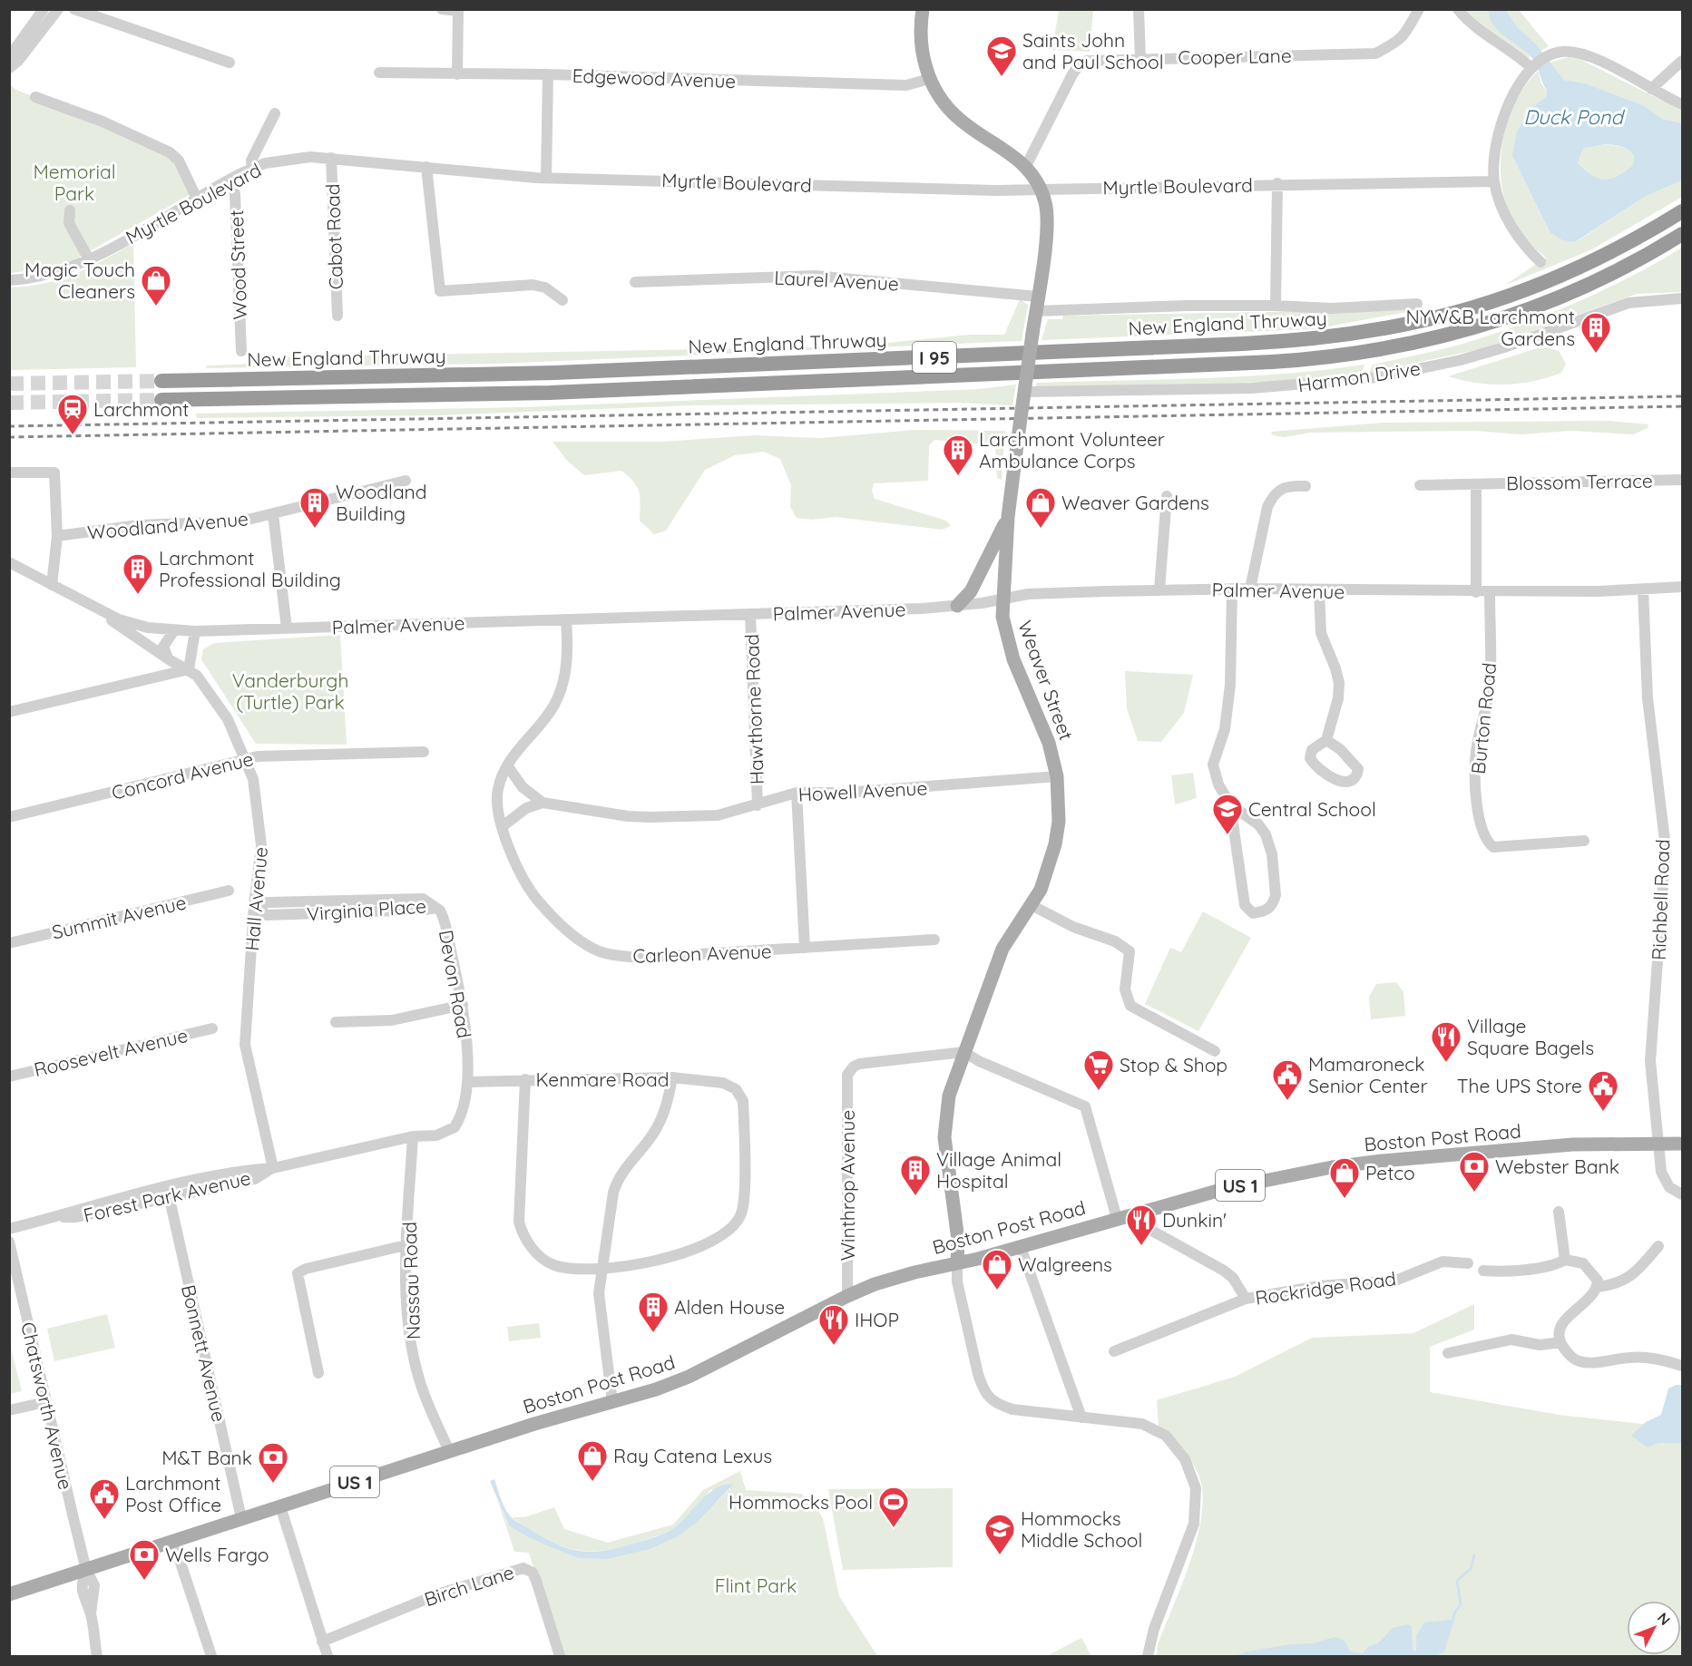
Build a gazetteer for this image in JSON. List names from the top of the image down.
{
  "streets": {
    "highway": ["New England Thruway", "I 95"],
    "main road": ["Weaver Street", "Boston Post Road", "US 1"],
    "street": [
      "Cooper Lane",
      "Edgewood Avenue",
      "Myrtle Boulevard",
      "Cabot Road",
      "Wood Street",
      "Laurel Avenue",
      "Harmon Drive",
      "Blossom Terrace",
      "Woodland Avenue",
      "Palmer Avenue",
      "Hawthorne Road",
      "Burton Road",
      "Concord Avenue",
      "Howell Avenue",
      "Hall Avenue",
      "Richbell Road",
      "Virginia Place",
      "Summit Avenue",
      "Carleon Avenue",
      "Devon Road",
      "Roosevelt Avenue",
      "Kenmare Road",
      "Winthrop Avenue",
      "Forest Park Avenue",
      "Nassau Road",
      "Rockridge Road",
      "Bonnett Avenue",
      "Chatsworth Avenue",
      "Birch Lane"
    ]
  },
  "crossings": [
    ["Cooper Lane", "Weaver Street"],
    ["Edgewood Avenue", "Weaver Street"],
    ["Myrtle Boulevard", "Cabot Road"],
    ["Myrtle Boulevard", "Wood Street"],
    ["Myrtle Boulevard", "Weaver Street"],
    ["Laurel Avenue", "Weaver Street"],
    ["Harmon Drive", "Weaver Street"],
    ["Palmer Avenue", "Weaver Street"],
    ["Palmer Avenue", "Hawthorne Road"],
    ["Palmer Avenue", "Burton Road"],
    ["Palmer Avenue", "Hall Avenue"],
    ["Palmer Avenue", "Richbell Road"],
    ["Palmer Avenue", "Carleon Avenue"],
    ["Weaver Street", "Howell Avenue"],
    ["Weaver Street", "Boston Post Road"],
    ["Weaver Street", "Winthrop Avenue"],
    ["Hawthorne Road", "Howell Avenue"],
    ["Concord Avenue", "Hall Avenue"],
    ["Howell Avenue", "Carleon Avenue"],
    ["Hall Avenue", "Virginia Place"],
    ["Hall Avenue", "Forest Park Avenue"],
    ["Richbell Road", "Boston Post Road"],
    ["Richbell Road", "US 1"],
    ["Virginia Place", "Devon Road"],
    ["Devon Road", "Kenmare Road"],
    ["Devon Road", "Forest Park Avenue"],
    ["Boston Post Road", "Winthrop Avenue"],
    ["Boston Post Road", "US 1"],
    ["Boston Post Road", "Nassau Road"],
    ["Boston Post Road", "Rockridge Road"],
    ["Boston Post Road", "Bonnett Avenue"],
    ["Boston Post Road", "Chatsworth Avenue"],
    ["Forest Park Avenue", "Nassau Road"],
    ["Forest Park Avenue", "Bonnett Avenue"]
  ],
  "water": ["Duck Pond"],
  "parks": ["Memorial Park", "Vanderburgh (Turtle) Park", "Flint Park"],
  "places": {
    "school or university": ["Saints John and Paul School", "Central School", "Hommocks Middle School"],
    "shop": [
      "Magic Touch Cleaners",
      "Weaver Gardens",
      "Petco",
      "Walgreens",
      "Ray Catena Lexus"
    ],
    "building": [
      "NYW&B Larchmont Gardens",
      "Larchmont Volunteer Ambulance Corps",
      "Woodland Building",
      "Larchmont Professional Building",
      "Village Animal Hospital",
      "Alden House"
    ],
    "station": ["Larchmont"],
    "restaurant": ["Village Square Bagels", "Dunkin'", "IHOP"],
    "supermarket": ["Stop & Shop"],
    "public building": ["Mamaroneck Senior Center", "The UPS Store", "Larchmont Post Office"],
    "bank": ["Webster Bank", "M&T Bank", "Wells Fargo"],
    "sports": ["Hommocks Pool"]
  },
  "north": "top right"
}
